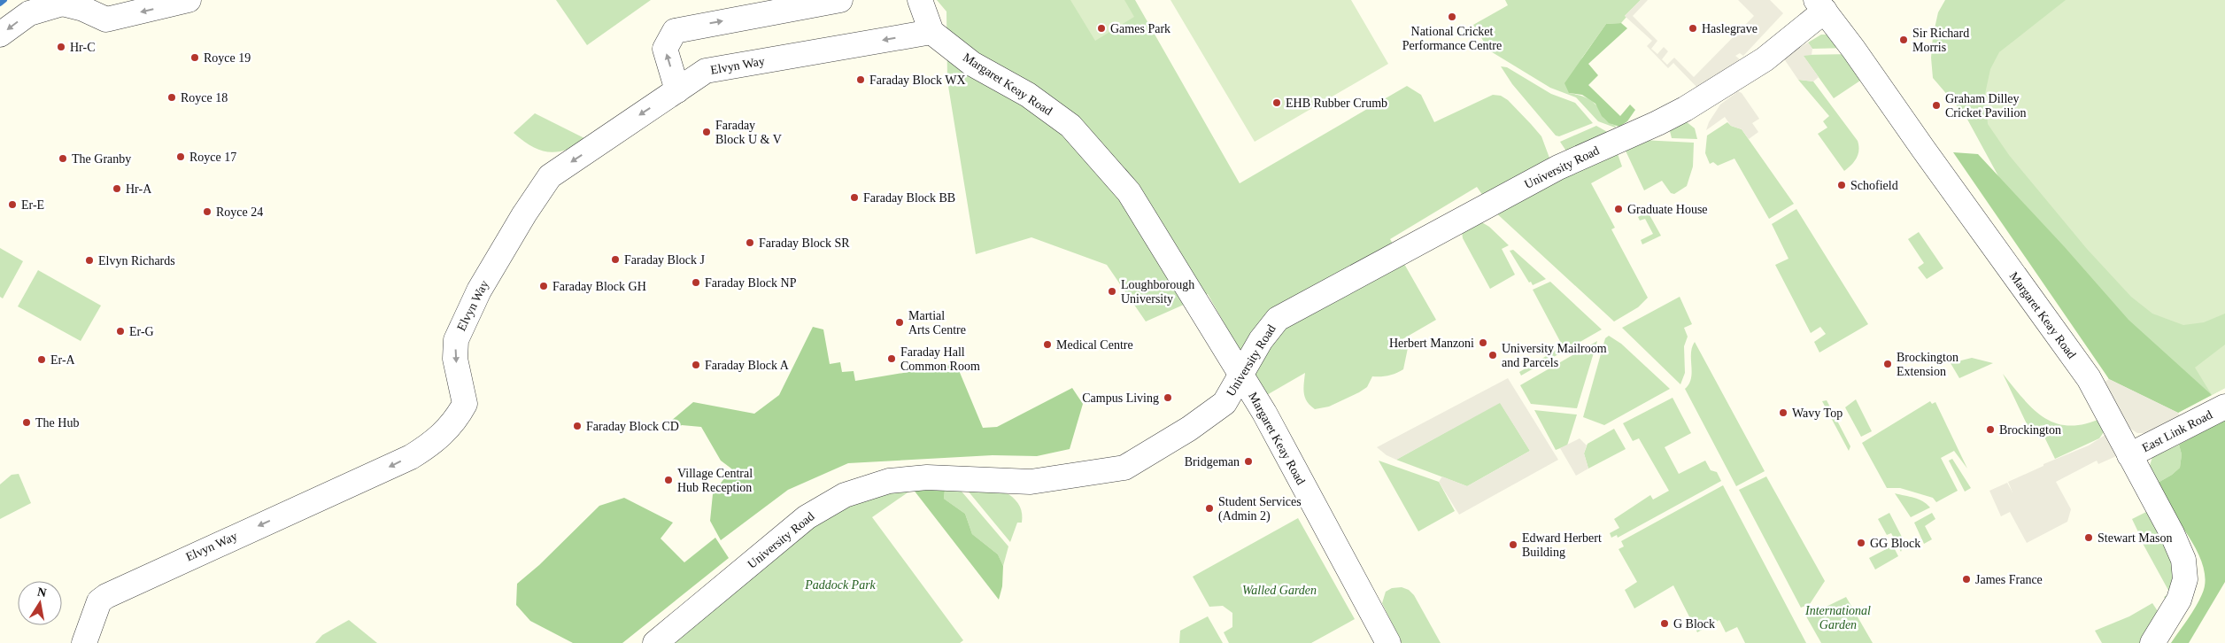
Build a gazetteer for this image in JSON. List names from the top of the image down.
{
  "streets": {
    "street": [
      "Elvyn Way",
      "Margaret Keay Road",
      "University Road",
      "East Link Road"
    ]
  },
  "crossings": [
    ["Elvyn Way", "Margaret Keay Road"],
    ["Margaret Keay Road", "University Road"],
    ["Margaret Keay Road", "East Link Road"]
  ],
  "one_way": ["Elvyn Way"],
  "parks": ["Paddock Park", "Walled Garden", "International Garden"],
  "places": [
    "National Cricket Performance Centre",
    "Games Park",
    "Haslegrave",
    "Sir Richard Morris",
    "Hr-C",
    "Royce 19",
    "Faraday Block WX",
    "Royce 18",
    "EHB Rubber Crumb",
    "Graham Dilley Cricket Pavilion",
    "Faraday Block U & V",
    "Royce 17",
    "The Granby",
    "Schofield",
    "Hr-A",
    "Faraday Block BB",
    "Er-E",
    "Graduate House",
    "Royce 24",
    "Faraday Block SR",
    "Faraday Block J",
    "Elvyn Richards",
    "Faraday Block NP",
    "Faraday Block GH",
    "Loughborough University",
    "Martial Arts Centre",
    "Er-G",
    "Herbert Manzoni",
    "Medical Centre",
    "University Mailroom and Parcels",
    "Faraday Hall Common Room",
    "Er-A",
    "Brockington Extension",
    "Faraday Block A",
    "Campus Living",
    "Wavy Top",
    "The Hub",
    "Faraday Block CD",
    "Brockington",
    "Bridgeman",
    "Village Central Hub Reception",
    "Student Services (Admin 2)",
    "Stewart Mason",
    "GG Block",
    "Edward Herbert Building",
    "James France",
    "G Block"
  ],
  "north": "top"
}
